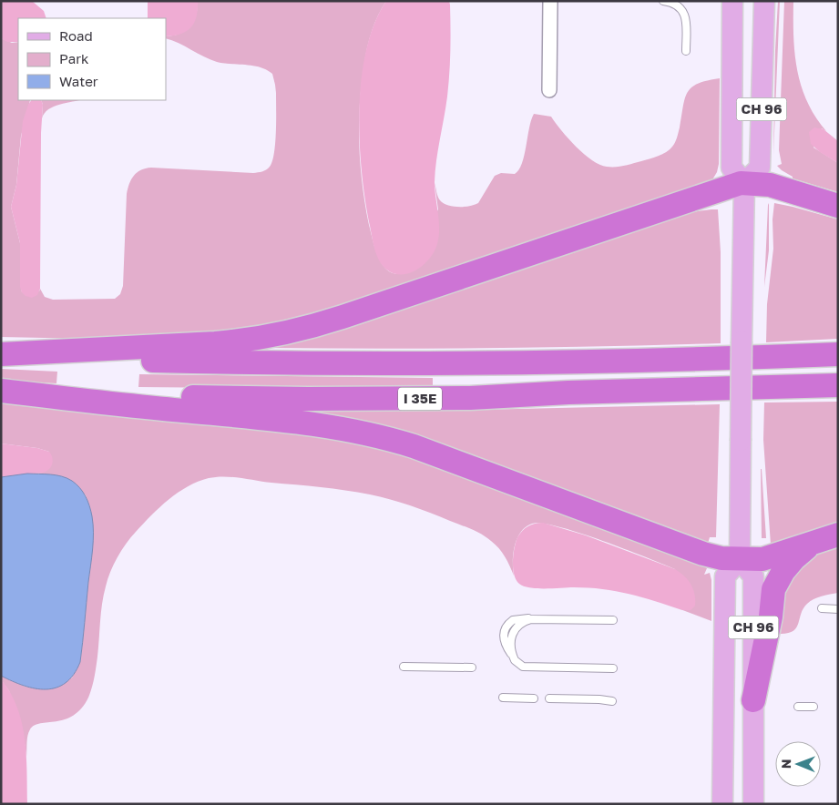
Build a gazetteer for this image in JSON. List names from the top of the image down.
{
  "streets": {
    "highway": ["I 35E"],
    "main road": ["CH 96"]
  },
  "legend": ["Road", "Park", "Water"],
  "north": "left"
}
